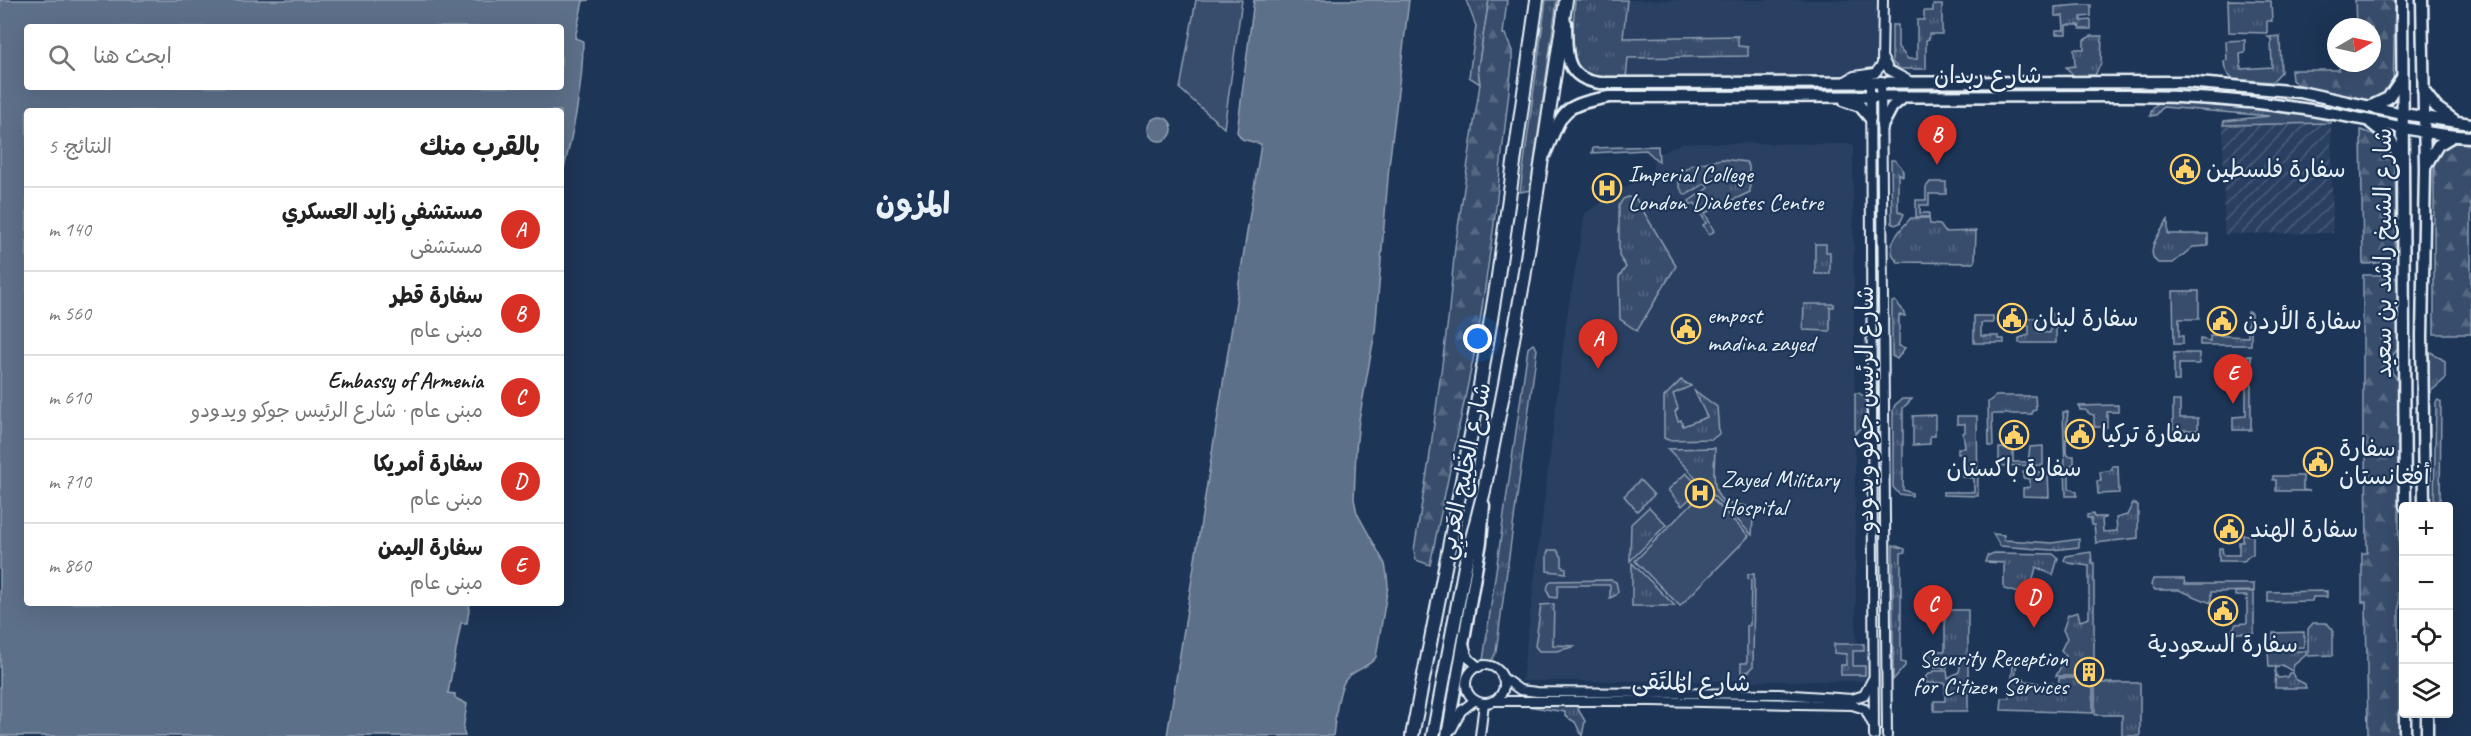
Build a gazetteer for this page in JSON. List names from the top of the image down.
{
  "streets": {
    "highway": ["شارع الخَلِيج العَربِي"],
    "main road": ["شارع ربدان", "شارع الشيخ راشد بن سعيد"],
    "street": ["شارع الرئيس جوكو ويدودو", "شارع المُلتَقى"]
  },
  "crossings": [
    ["شارع ربدان", "شارع الشيخ راشد بن سعيد"],
    ["شارع ربدان", "شارع الرئيس جوكو ويدودو"],
    ["شارع ربدان", "شارع الخَلِيج العَربِي"],
    ["شارع الرئيس جوكو ويدودو", "شارع المُلتَقى"]
  ],
  "districts": ["المزون"],
  "places": {
    "public building": [
      "سفارة فلسطين",
      "سفارة لبنان",
      "سفارة الأردن",
      "empost madina zayed",
      "سفارة تركيا",
      "سفارة باكستان",
      "سفارة أفغانستان",
      "سفارة الهند",
      "سفارة السعودية"
    ],
    "hospital": ["Imperial College London Diabetes Centre", "Zayed Military Hospital"],
    "building": ["Security Reception for Citizen Services"]
  },
  "north": "right",
  "page": {
    "search": "ابحث هنا",
    "heading": ["بالقرب منك", "النتائج: 5"],
    "pins": [
      "B",
      "A",
      "E",
      "D",
      "C"
    ],
    "list": [
      {
        "mark": "A",
        "name": "مستشفي زايد العسكري",
        "note": "مستشفى",
        "value": "140 m"
      },
      {
        "mark": "B",
        "name": "سفارة قطر",
        "note": "مبنى عام",
        "value": "560 m"
      },
      {
        "mark": "C",
        "name": "Embassy of Armenia",
        "note": "مبنى عام · شارع الرئيس جوكو ويدودو",
        "value": "610 m"
      },
      {
        "mark": "D",
        "name": "سفارة أمريكا",
        "note": "مبنى عام",
        "value": "710 m"
      },
      {
        "mark": "E",
        "name": "سفارة اليمن",
        "note": "مبنى عام",
        "value": "860 m"
      }
    ],
    "map_buttons": ["+", "−"]
  }
}
